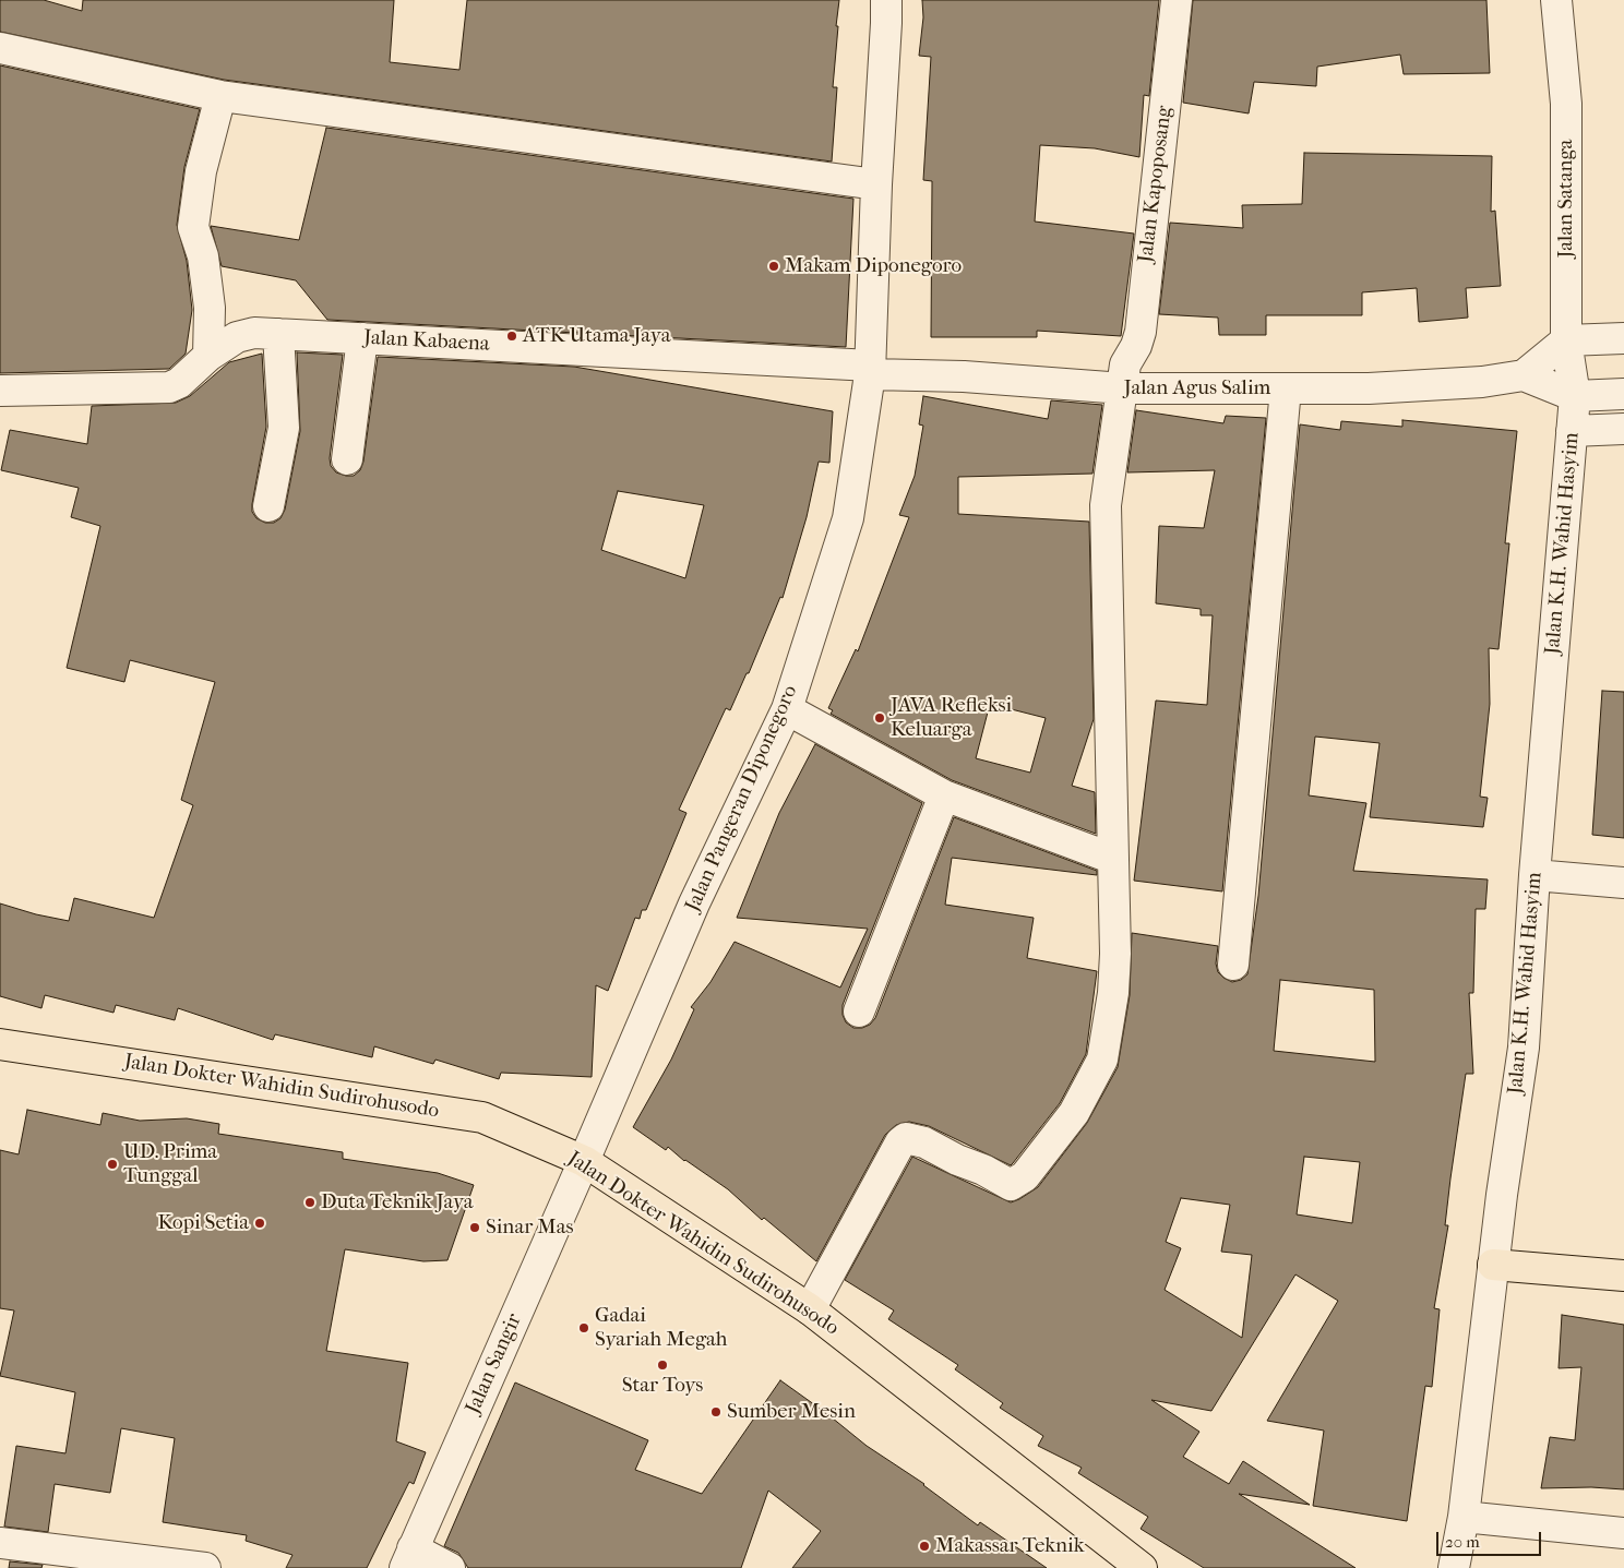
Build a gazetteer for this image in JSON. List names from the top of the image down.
{
  "streets": {
    "main road": ["Jalan Dokter Wahidin Sudirohusodo"],
    "street": [
      "Jalan Kapoposang",
      "Jalan Satanga",
      "Jalan Kabaena",
      "Jalan Agus Salim",
      "Jalan K.H. Wahid Hasyim",
      "Jalan Pangeran Diponegoro",
      "Jalan Sangir"
    ]
  },
  "crossings": [
    ["Jalan Kapoposang", "Jalan Agus Salim"],
    ["Jalan Kapoposang", "Jalan Dokter Wahidin Sudirohusodo"],
    ["Jalan Satanga", "Jalan K.H. Wahid Hasyim"],
    ["Jalan Kabaena", "Jalan Agus Salim"],
    ["Jalan Kabaena", "Jalan Pangeran Diponegoro"],
    ["Jalan Agus Salim", "Jalan Pangeran Diponegoro"],
    ["Jalan Pangeran Diponegoro", "Jalan Dokter Wahidin Sudirohusodo"],
    ["Jalan Pangeran Diponegoro", "Jalan Sangir"],
    ["Jalan Dokter Wahidin Sudirohusodo", "Jalan Sangir"]
  ],
  "places": [
    "Makam Diponegoro",
    "ATK Utama Jaya",
    "JAVA Refleksi Keluarga",
    "UD. Prima Tunggal",
    "Duta Teknik Jaya",
    "Kopi Setia",
    "Sinar Mas",
    "Gadai Syariah Megah",
    "Star Toys",
    "Sumber Mesin",
    "Makassar Teknik"
  ],
  "scale_bar": "20 m"
}
